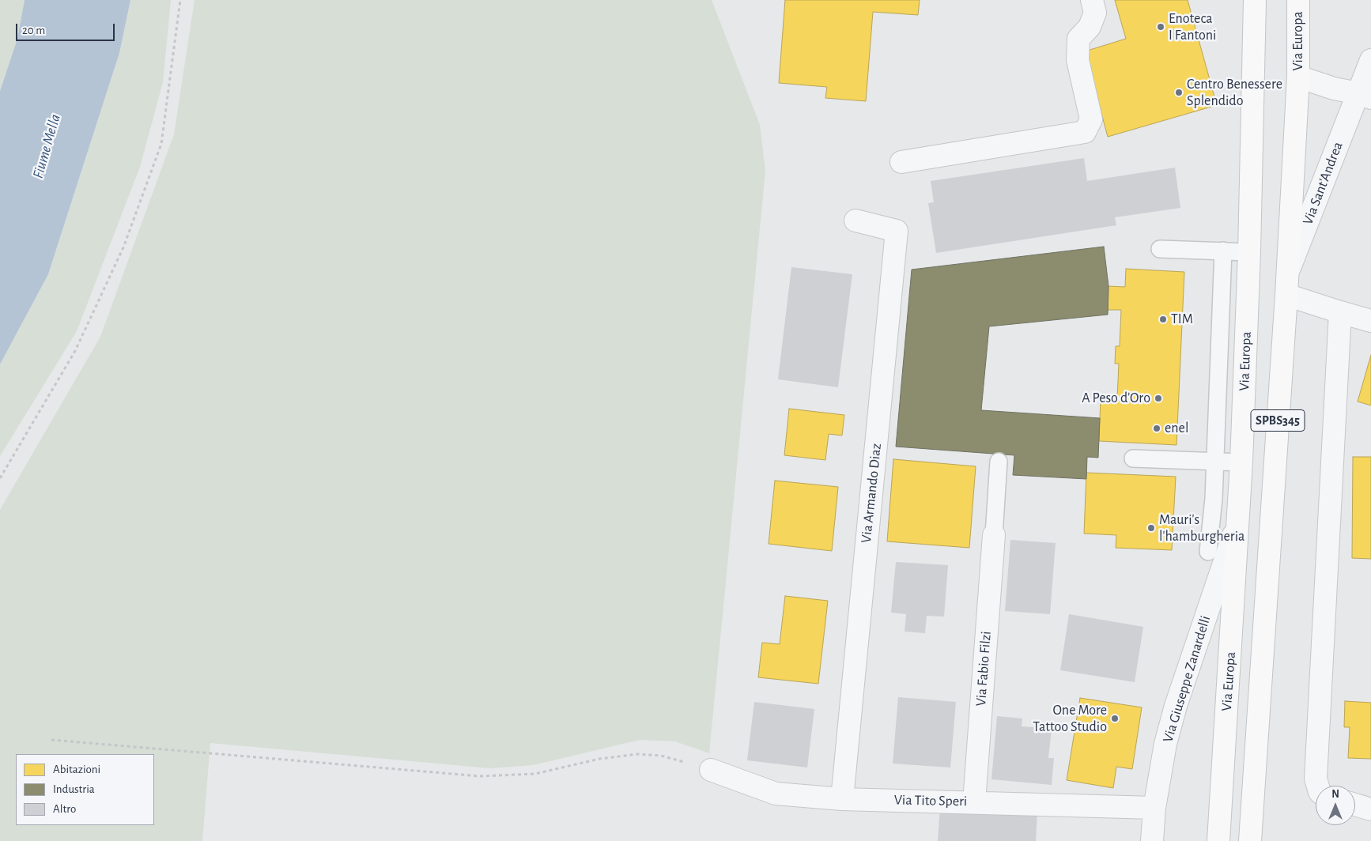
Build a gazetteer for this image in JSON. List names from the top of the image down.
{
  "streets": {
    "main road": ["Via Europa", "SPBS345"],
    "street": [
      "Via Sant'Andrea",
      "Via Armando Diaz",
      "Via Fabio Filzi",
      "Via Giuseppe Zanardelli",
      "Via Tito Speri"
    ]
  },
  "crossings": [
    ["Via Europa", "Via Sant'Andrea"],
    ["Via Europa", "Via Giuseppe Zanardelli"],
    ["Via Armando Diaz", "Via Tito Speri"],
    ["Via Fabio Filzi", "Via Tito Speri"],
    ["Via Giuseppe Zanardelli", "Via Tito Speri"]
  ],
  "water": ["Fiume Mella"],
  "places": [
    "Enoteca I Fantoni",
    "Centro Benessere Splendido",
    "TIM",
    "A Peso d'Oro",
    "enel",
    "Mauri's l'hamburgheria",
    "One More Tattoo Studio"
  ],
  "legend": ["Abitazioni", "Industria", "Altro"],
  "scale_bar": "20 m",
  "north": "top"
}
